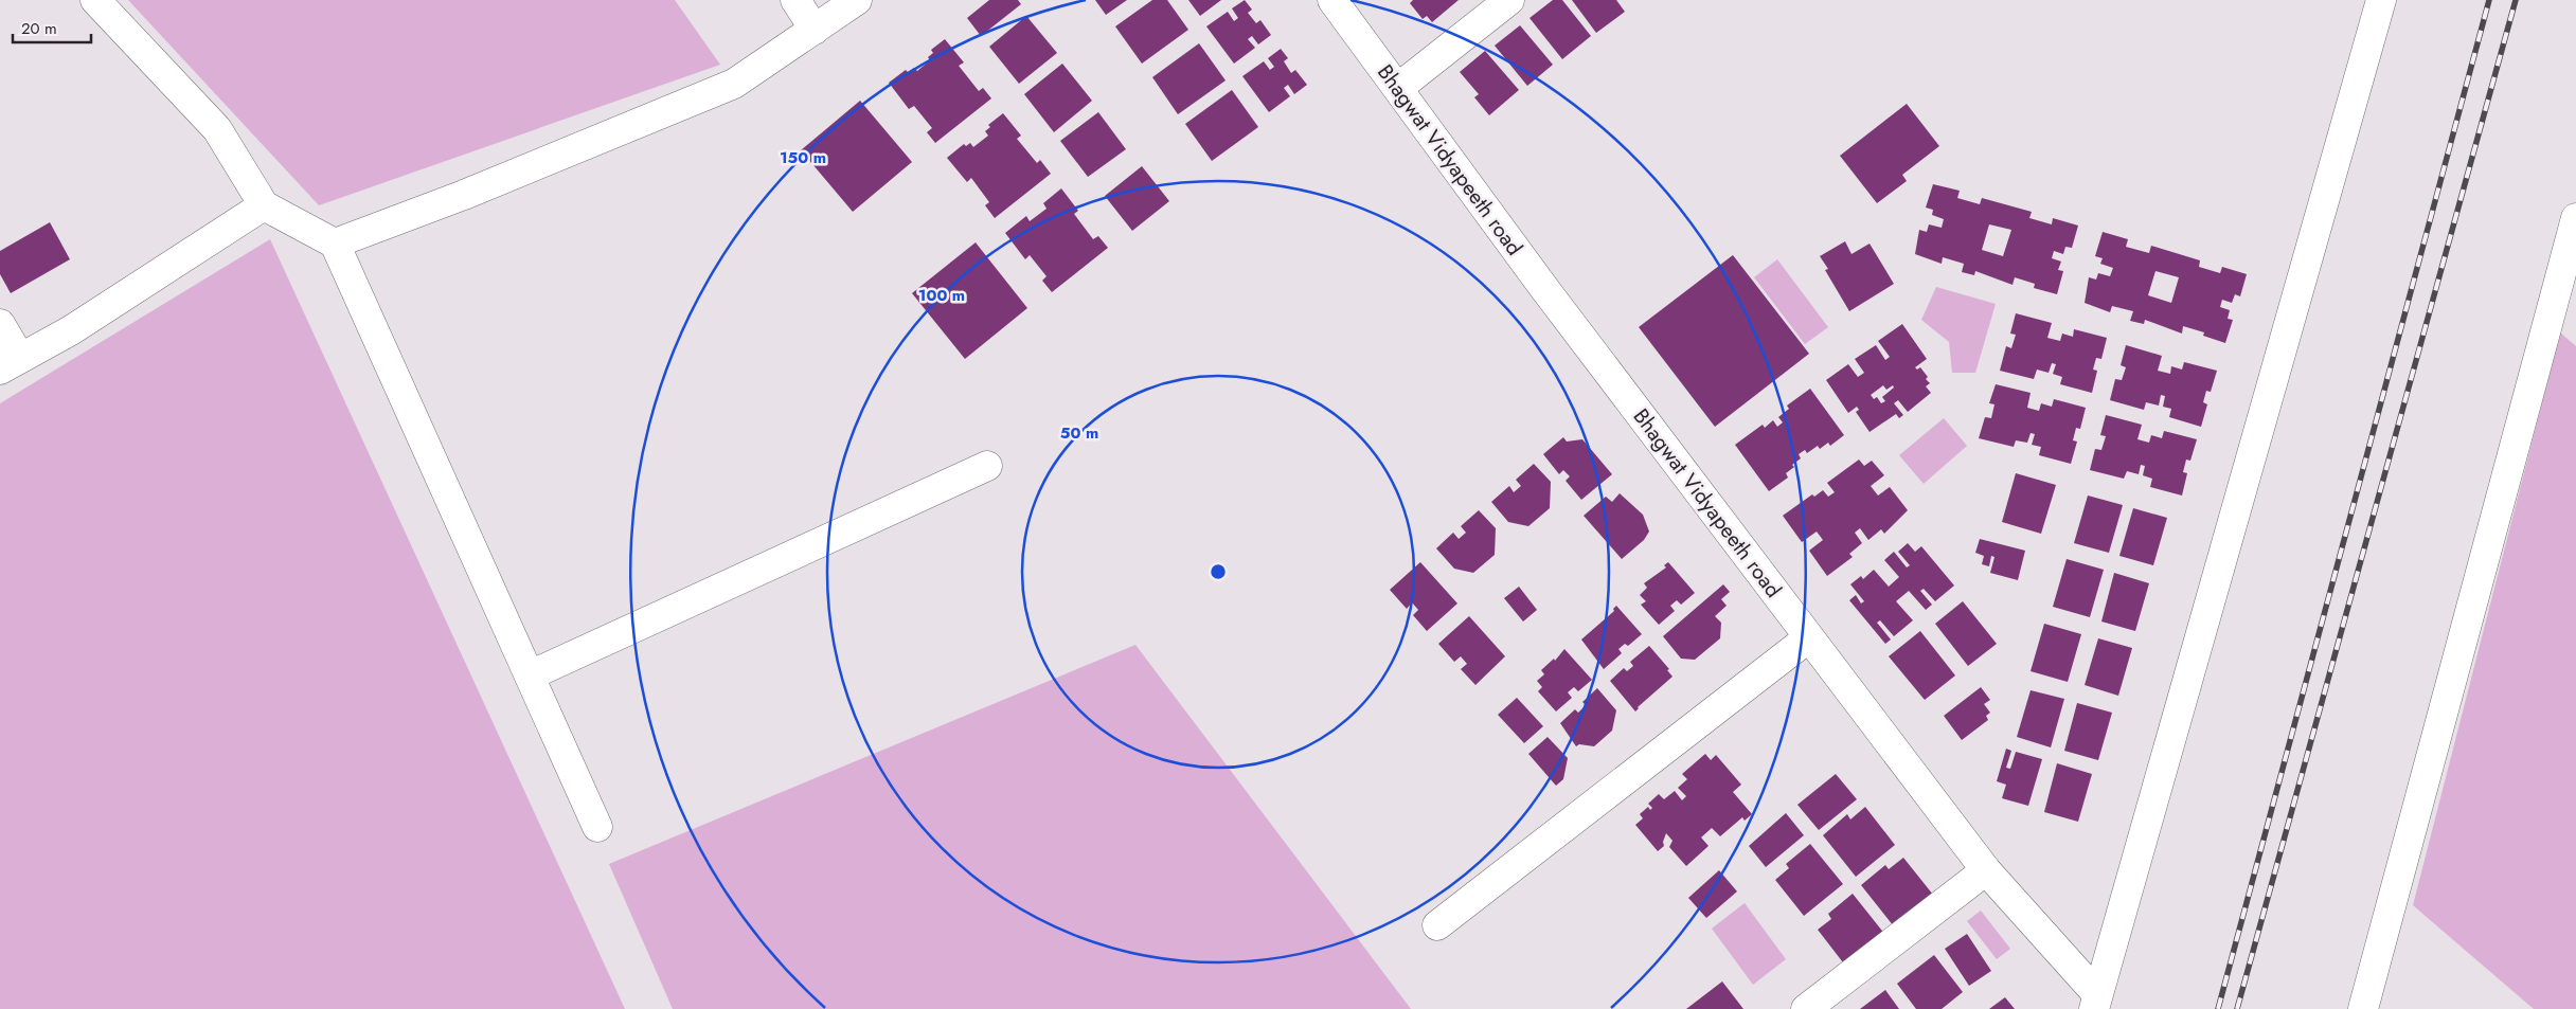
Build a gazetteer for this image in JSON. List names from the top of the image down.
{
  "streets": {
    "street": ["Bhagwat Vidyapeeth road"]
  },
  "scale_bar": "20 m",
  "rings": ["150 m", "100 m", "50 m"]
}
